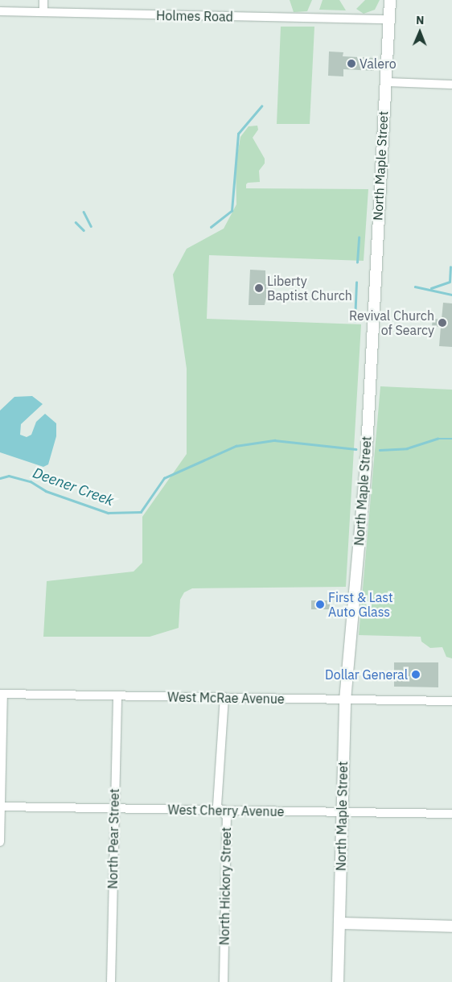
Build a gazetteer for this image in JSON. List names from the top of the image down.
{
  "streets": {
    "main road": ["North Maple Street"],
    "street": [
      "Holmes Road",
      "West McRae Avenue",
      "West Cherry Avenue",
      "North Pear Street",
      "North Hickory Street"
    ]
  },
  "crossings": [
    ["Holmes Road", "North Maple Street"],
    ["North Maple Street", "West McRae Avenue"],
    ["North Maple Street", "West Cherry Avenue"],
    ["West McRae Avenue", "North Pear Street"],
    ["West McRae Avenue", "North Hickory Street"],
    ["West Cherry Avenue", "North Pear Street"],
    ["West Cherry Avenue", "North Hickory Street"]
  ],
  "water": ["Deener Creek"],
  "places": [
    "Valero",
    "Liberty Baptist Church",
    "Revival Church of Searcy",
    "First & Last Auto Glass",
    "Dollar General"
  ],
  "north": "top"
}
